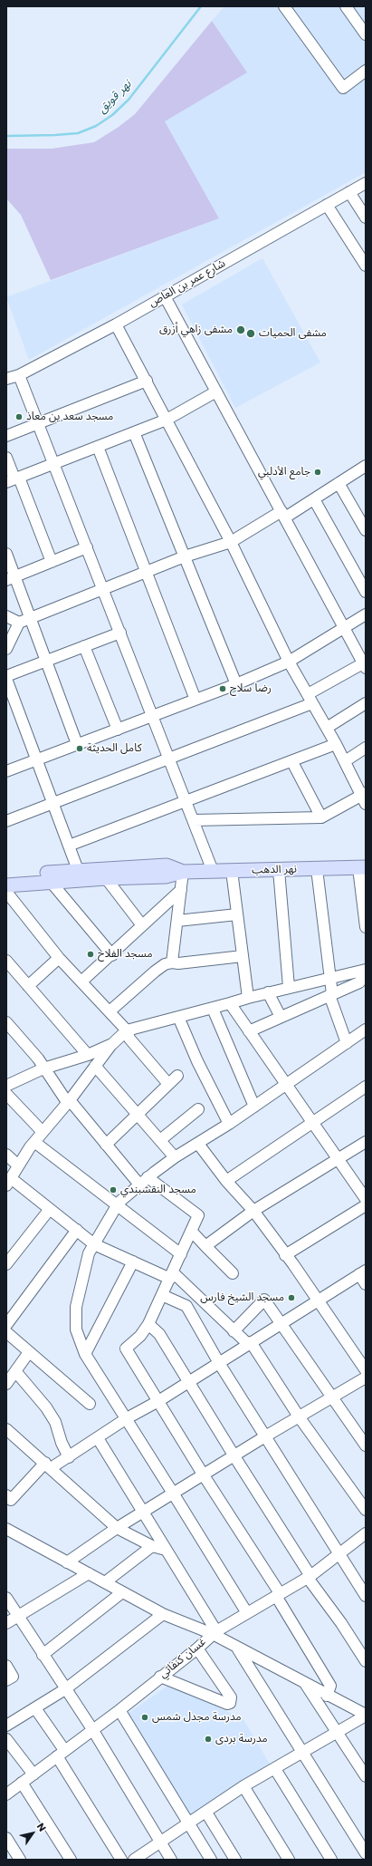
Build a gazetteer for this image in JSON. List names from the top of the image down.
{
  "streets": {
    "main road": ["نهر الدهب"],
    "street": ["شارع عمر بن العاص", "غسان كنفاتي"]
  },
  "water": ["نهر قويق"],
  "places": [
    "مشفى زاهي أزرق",
    "مشفى الحميات",
    "مسجد سعد ين معاذ",
    "جامع الأدلبي",
    "رضا سلاح",
    "كامل الحديثة",
    "مسجد الفلاح",
    "مسجد النقشبندي",
    "مسجد الشيخ فارس",
    "مدرسة مجدل شمس",
    "مدرسة بردى"
  ],
  "north": "top right"
}
